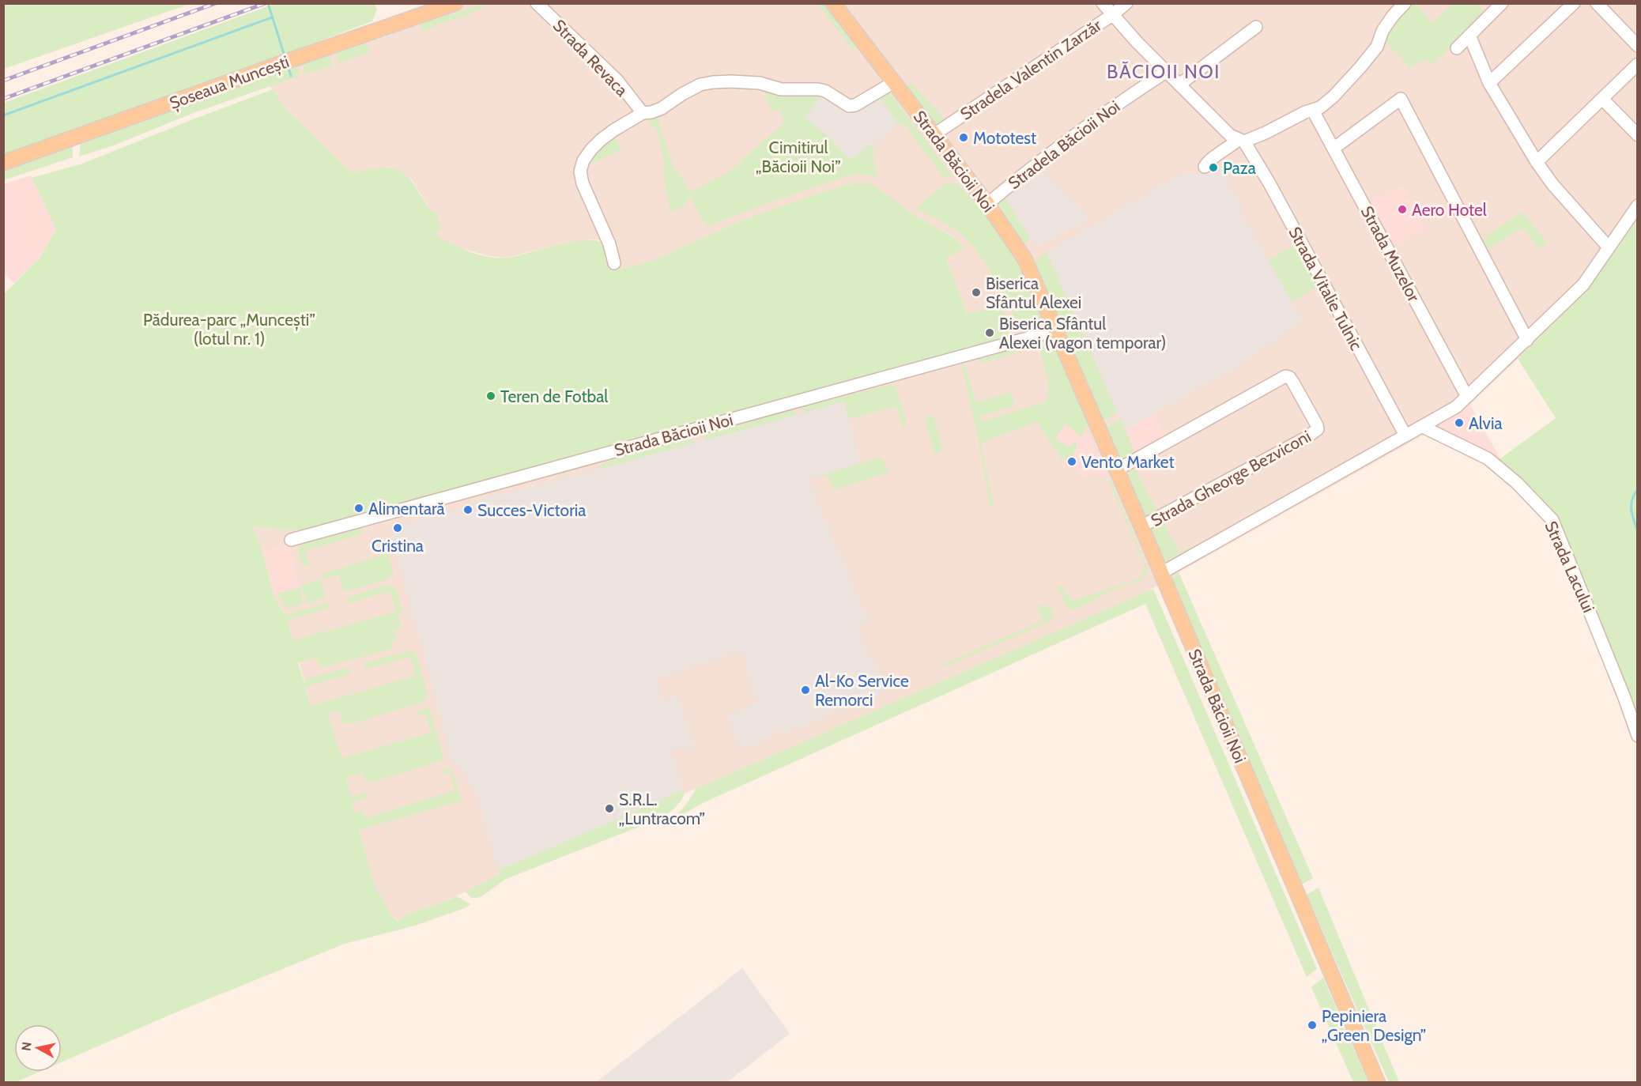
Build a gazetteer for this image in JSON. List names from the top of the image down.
{
  "streets": {
    "main road": ["Șoseaua Muncești", "Strada Băcioii Noi"],
    "street": [
      "Strada Revaca",
      "Stradela Valentin Zarzăr",
      "Stradela Băcioii Noi",
      "Strada Muzelor",
      "Strada Vitalie Tulnic",
      "Strada Gheorge Bezviconi",
      "Strada Lacului"
    ]
  },
  "crossings": [
    ["Stradela Valentin Zarzăr", "Strada Băcioii Noi"],
    ["Stradela Valentin Zarzăr", "Strada Vitalie Tulnic"],
    ["Stradela Băcioii Noi", "Strada Băcioii Noi"],
    ["Stradela Băcioii Noi", "Strada Vitalie Tulnic"],
    ["Strada Băcioii Noi", "Strada Gheorge Bezviconi"]
  ],
  "districts": ["BĂCIOII NOI"],
  "parks": ["Cimitirul „Băcioii Noi”", "Pădurea-parc „Muncești” (lotul nr. 1)"],
  "places": [
    "Mototest",
    "Paza",
    "Aero Hotel",
    "Biserica Sfântul Alexei",
    "Biserica Sfântul Alexei (vagon temporar)",
    "Teren de Fotbal",
    "Alvia",
    "Vento Market",
    "Alimentară",
    "Succes-Victoria",
    "Cristina",
    "Al-Ko Service Remorci",
    "S.R.L. „Luntracom”",
    "Pepiniera „Green Design”"
  ],
  "north": "left"
}
